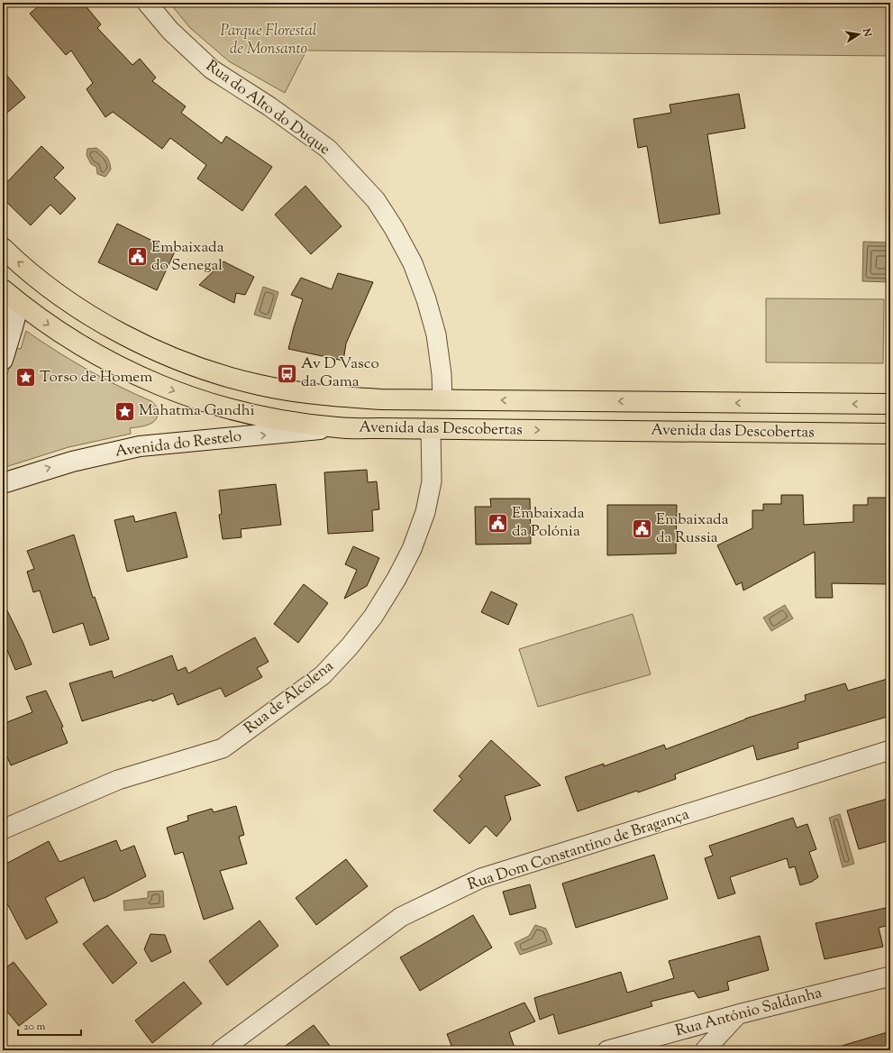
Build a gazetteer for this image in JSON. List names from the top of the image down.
{
  "streets": {
    "main road": ["Avenida das Descobertas"],
    "street": [
      "Rua do Alto do Duque",
      "Avenida do Restelo",
      "Rua de Alcolena",
      "Rua Dom Constantino de Bragança",
      "Rua António Saldanha"
    ]
  },
  "crossings": [
    ["Rua do Alto do Duque", "Avenida das Descobertas"],
    ["Avenida das Descobertas", "Avenida do Restelo"],
    ["Avenida das Descobertas", "Rua de Alcolena"]
  ],
  "one_way": ["Avenida do Restelo"],
  "parks": ["Parque Florestal de Monsanto"],
  "places": {
    "public building": ["Embaixada do Senegal", "Embaixada da Polónia", "Embaixada da Russia"],
    "bus stop": ["Av D Vasco da Gama"],
    "place": ["Torso de Homem", "Mahatma Gandhi"]
  },
  "scale_bar": "20 m",
  "north": "right"
}
